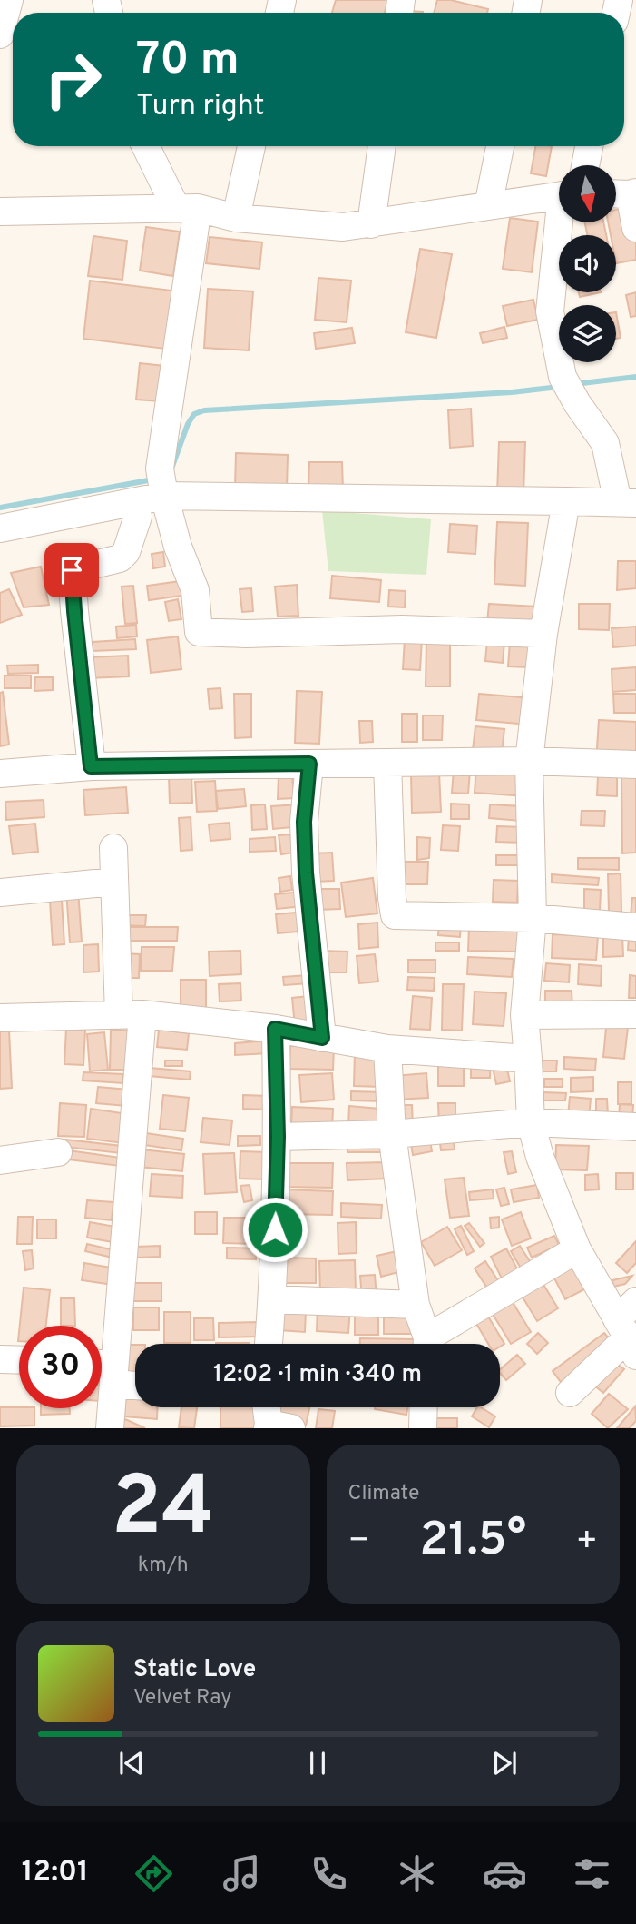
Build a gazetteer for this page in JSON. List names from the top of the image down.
{
  "north": "bottom",
  "page": {
    "turn": ["70 m", "Turn right"],
    "limit": "30",
    "trip": "12:02 · 1 min · 340 m",
    "tile": [
      ["24", "km/h"],
      "Climate"
    ],
    "heat": ["−", "21.5°", "+"],
    "song": ["Static Love", "Velvet Ray"],
    "tabs": "12:01"
  }
}
